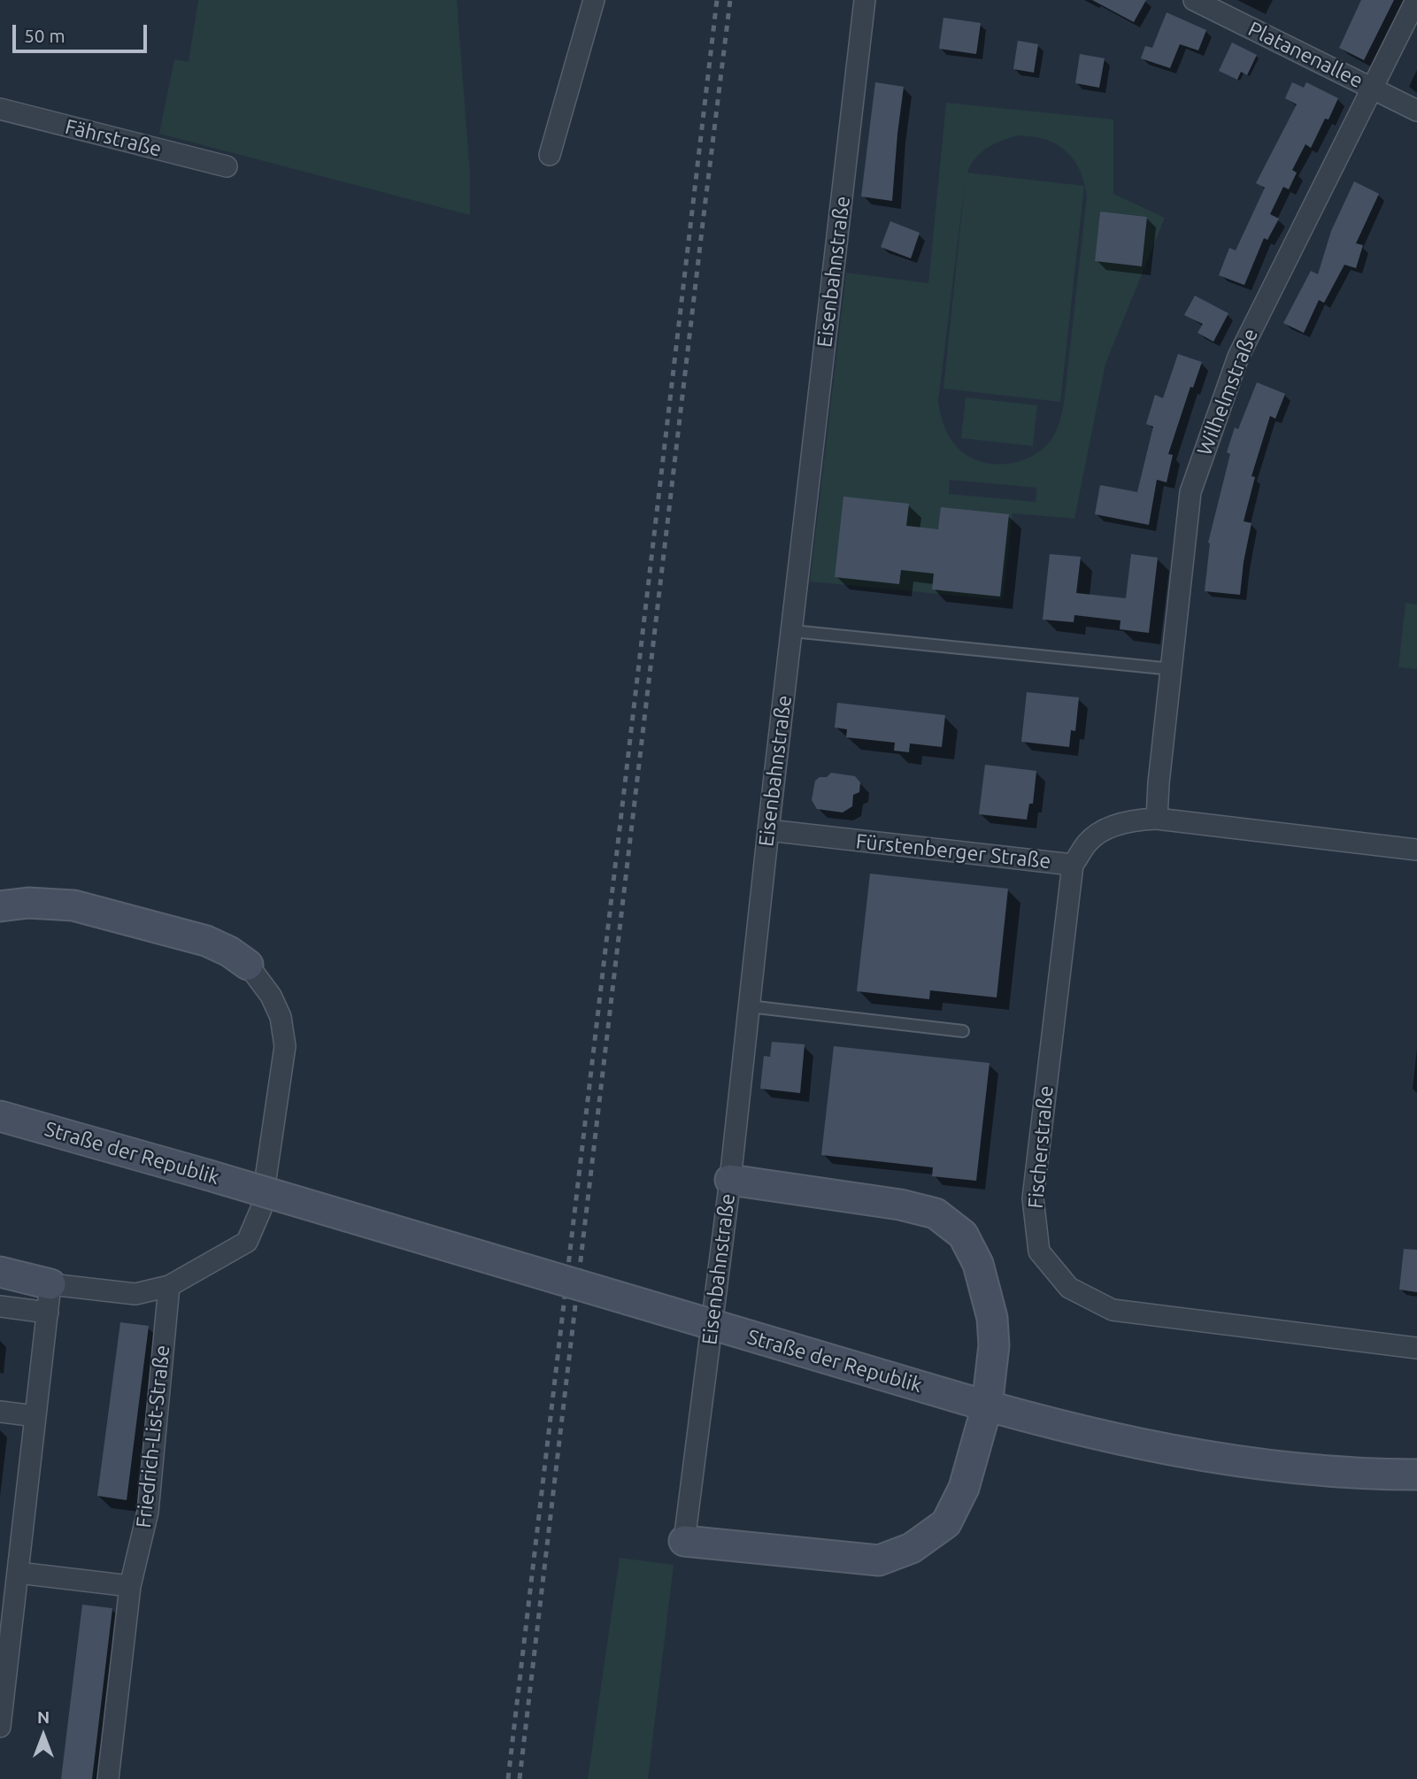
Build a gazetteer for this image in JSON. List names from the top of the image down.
{
  "streets": {
    "main road": ["Straße der Republik"],
    "street": [
      "Platanenallee",
      "Fährstraße",
      "Eisenbahnstraße",
      "Wilhelmstraße",
      "Fürstenberger Straße",
      "Fischerstraße",
      "Friedrich-List-Straße"
    ]
  },
  "crossings": [
    ["Platanenallee", "Wilhelmstraße"],
    ["Eisenbahnstraße", "Fürstenberger Straße"],
    ["Wilhelmstraße", "Fürstenberger Straße"],
    ["Fürstenberger Straße", "Fischerstraße"]
  ],
  "scale_bar": "50 m",
  "north": "top"
}
